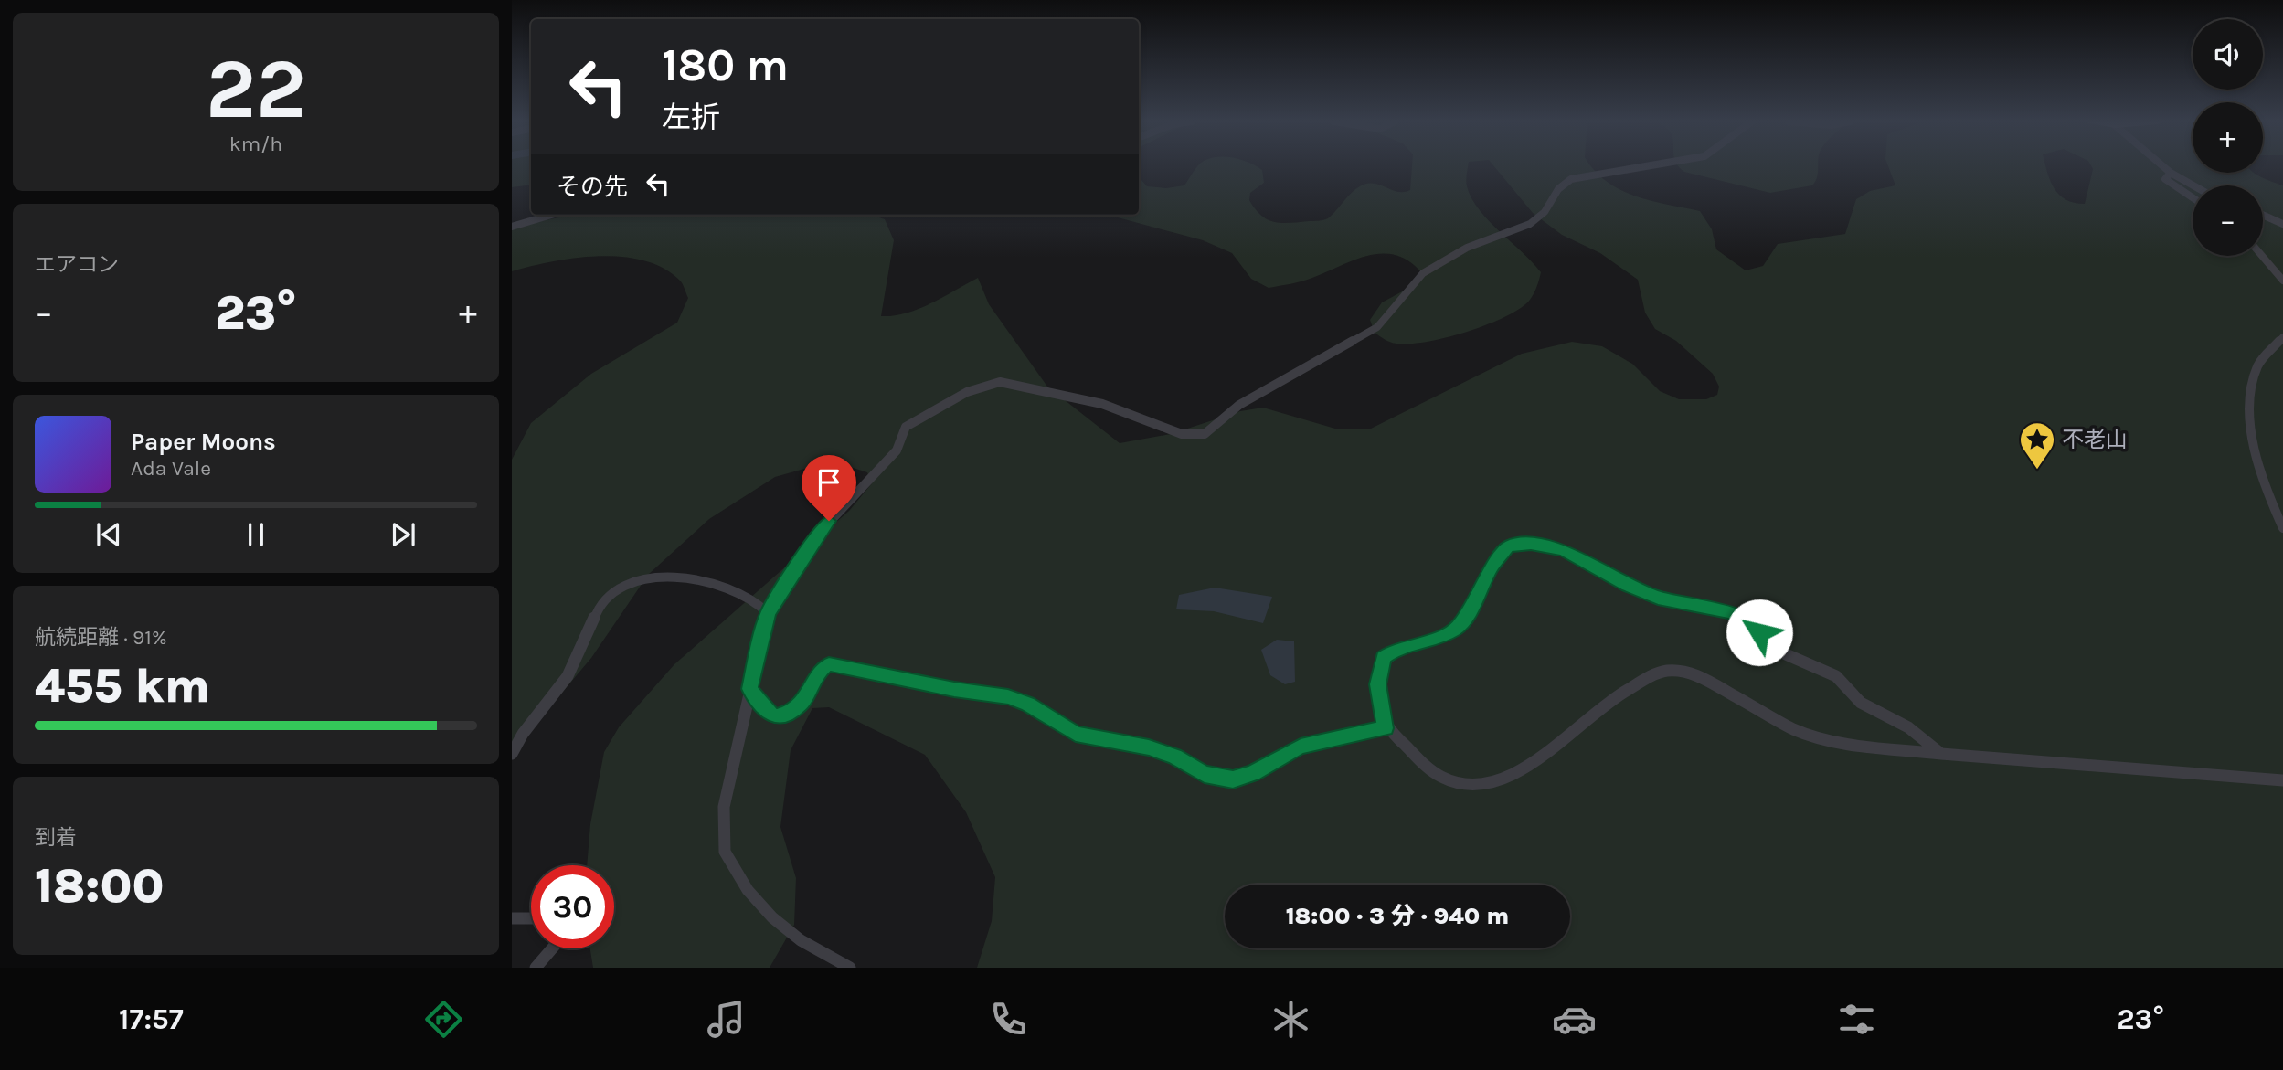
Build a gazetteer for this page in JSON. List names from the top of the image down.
{
  "places": {
    "place": ["不老山"]
  },
  "page": {
    "tile": [
      ["22", "km/h"],
      "エアコン",
      ["航続距離 · 91%", "455 km"],
      ["到着", "18:00"]
    ],
    "map_buttons": ["+", "−"],
    "turn": ["180 m", "左折"],
    "then": "その先",
    "heat": ["−", "23°", "+"],
    "song": ["Paper Moons", "Ada Vale"],
    "limit": "30",
    "trip": "18:00 · 3 分 · 940 m",
    "tabs": ["17:57", "23°"]
  }
}
